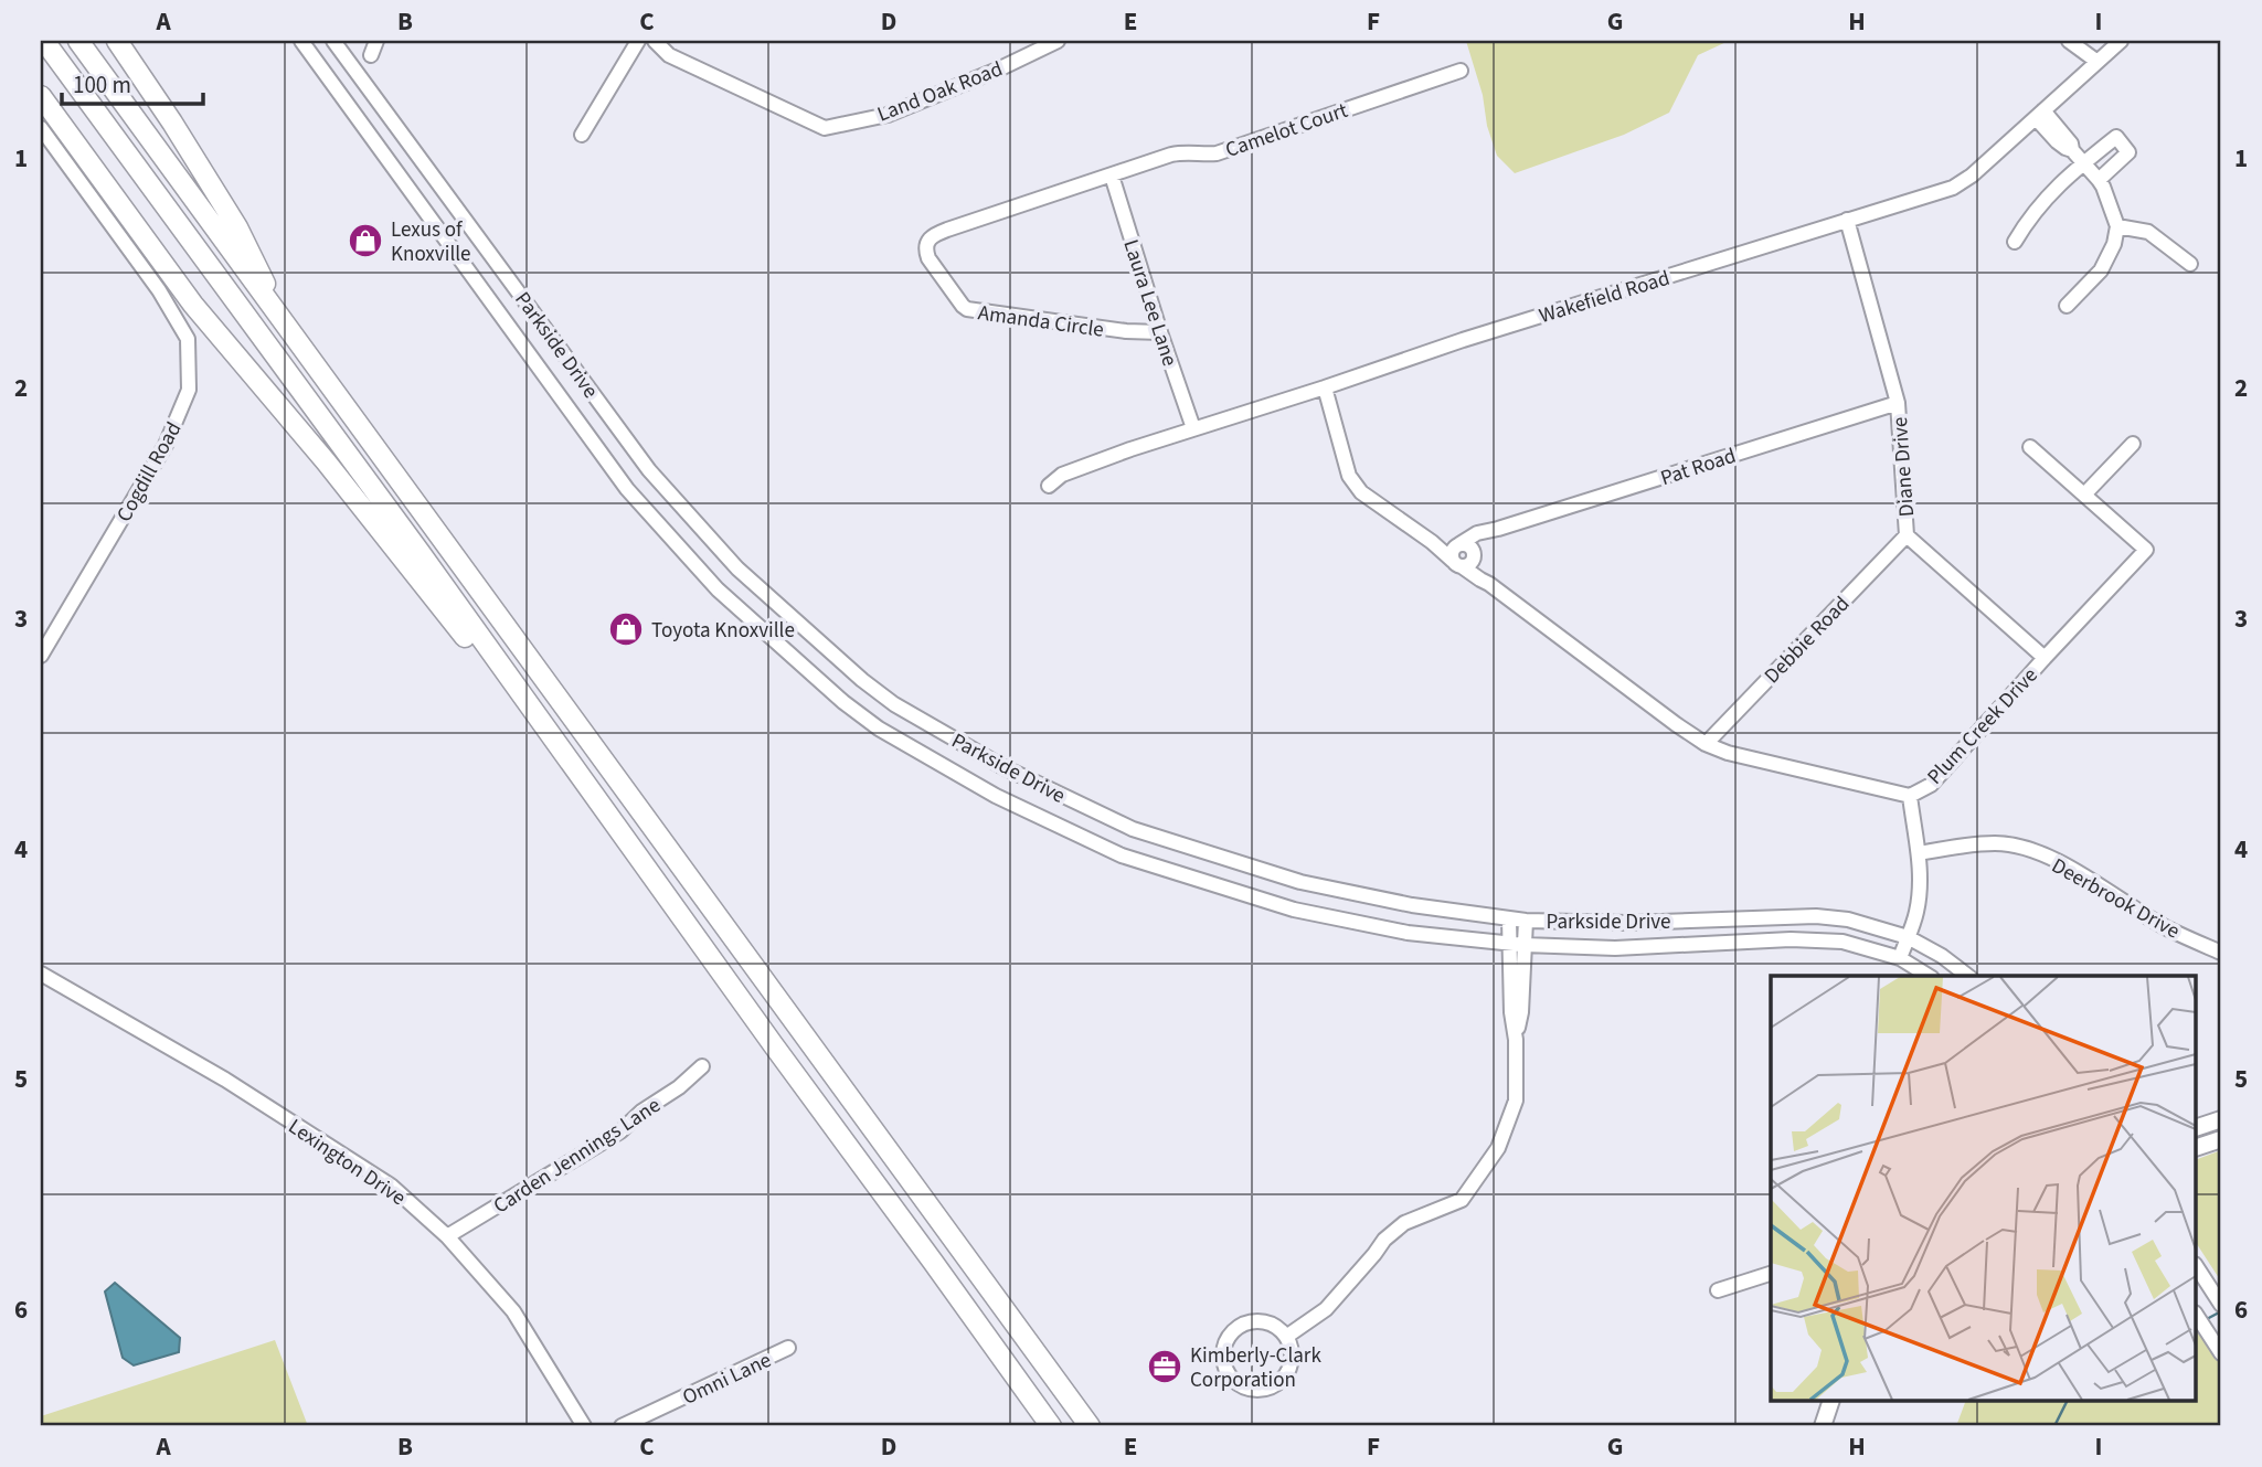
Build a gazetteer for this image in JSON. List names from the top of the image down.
{
  "streets": {
    "street": [
      "Land Oak Road",
      "Camelot Court",
      "Wakefield Road",
      "Laura Lee Lane",
      "Amanda Circle",
      "Parkside Drive",
      "Pat Road",
      "Diane Drive",
      "Cogdill Road",
      "Debbie Road",
      "Plum Creek Drive",
      "Deerbrook Drive",
      "Carden Jennings Lane",
      "Lexington Drive",
      "Omni Lane"
    ]
  },
  "crossings": [
    ["Camelot Court", "Laura Lee Lane"],
    ["Camelot Court", "Amanda Circle"],
    ["Wakefield Road", "Laura Lee Lane"],
    ["Wakefield Road", "Diane Drive"],
    ["Laura Lee Lane", "Amanda Circle"],
    ["Pat Road", "Diane Drive"],
    ["Pat Road", "Plum Creek Drive"],
    ["Diane Drive", "Debbie Road"],
    ["Diane Drive", "Plum Creek Drive"],
    ["Debbie Road", "Plum Creek Drive"],
    ["Carden Jennings Lane", "Lexington Drive"]
  ],
  "places": {
    "shop": ["Lexus of Knoxville", "Toyota Knoxville"],
    "office": ["Kimberly-Clark Corporation"]
  },
  "scale_bar": "100 m",
  "grid": {
    "columns": [
      "A",
      "B",
      "C",
      "D",
      "E",
      "F",
      "G",
      "H",
      "I"
    ],
    "rows": [
      "1",
      "2",
      "3",
      "4",
      "5",
      "6"
    ]
  }
}
